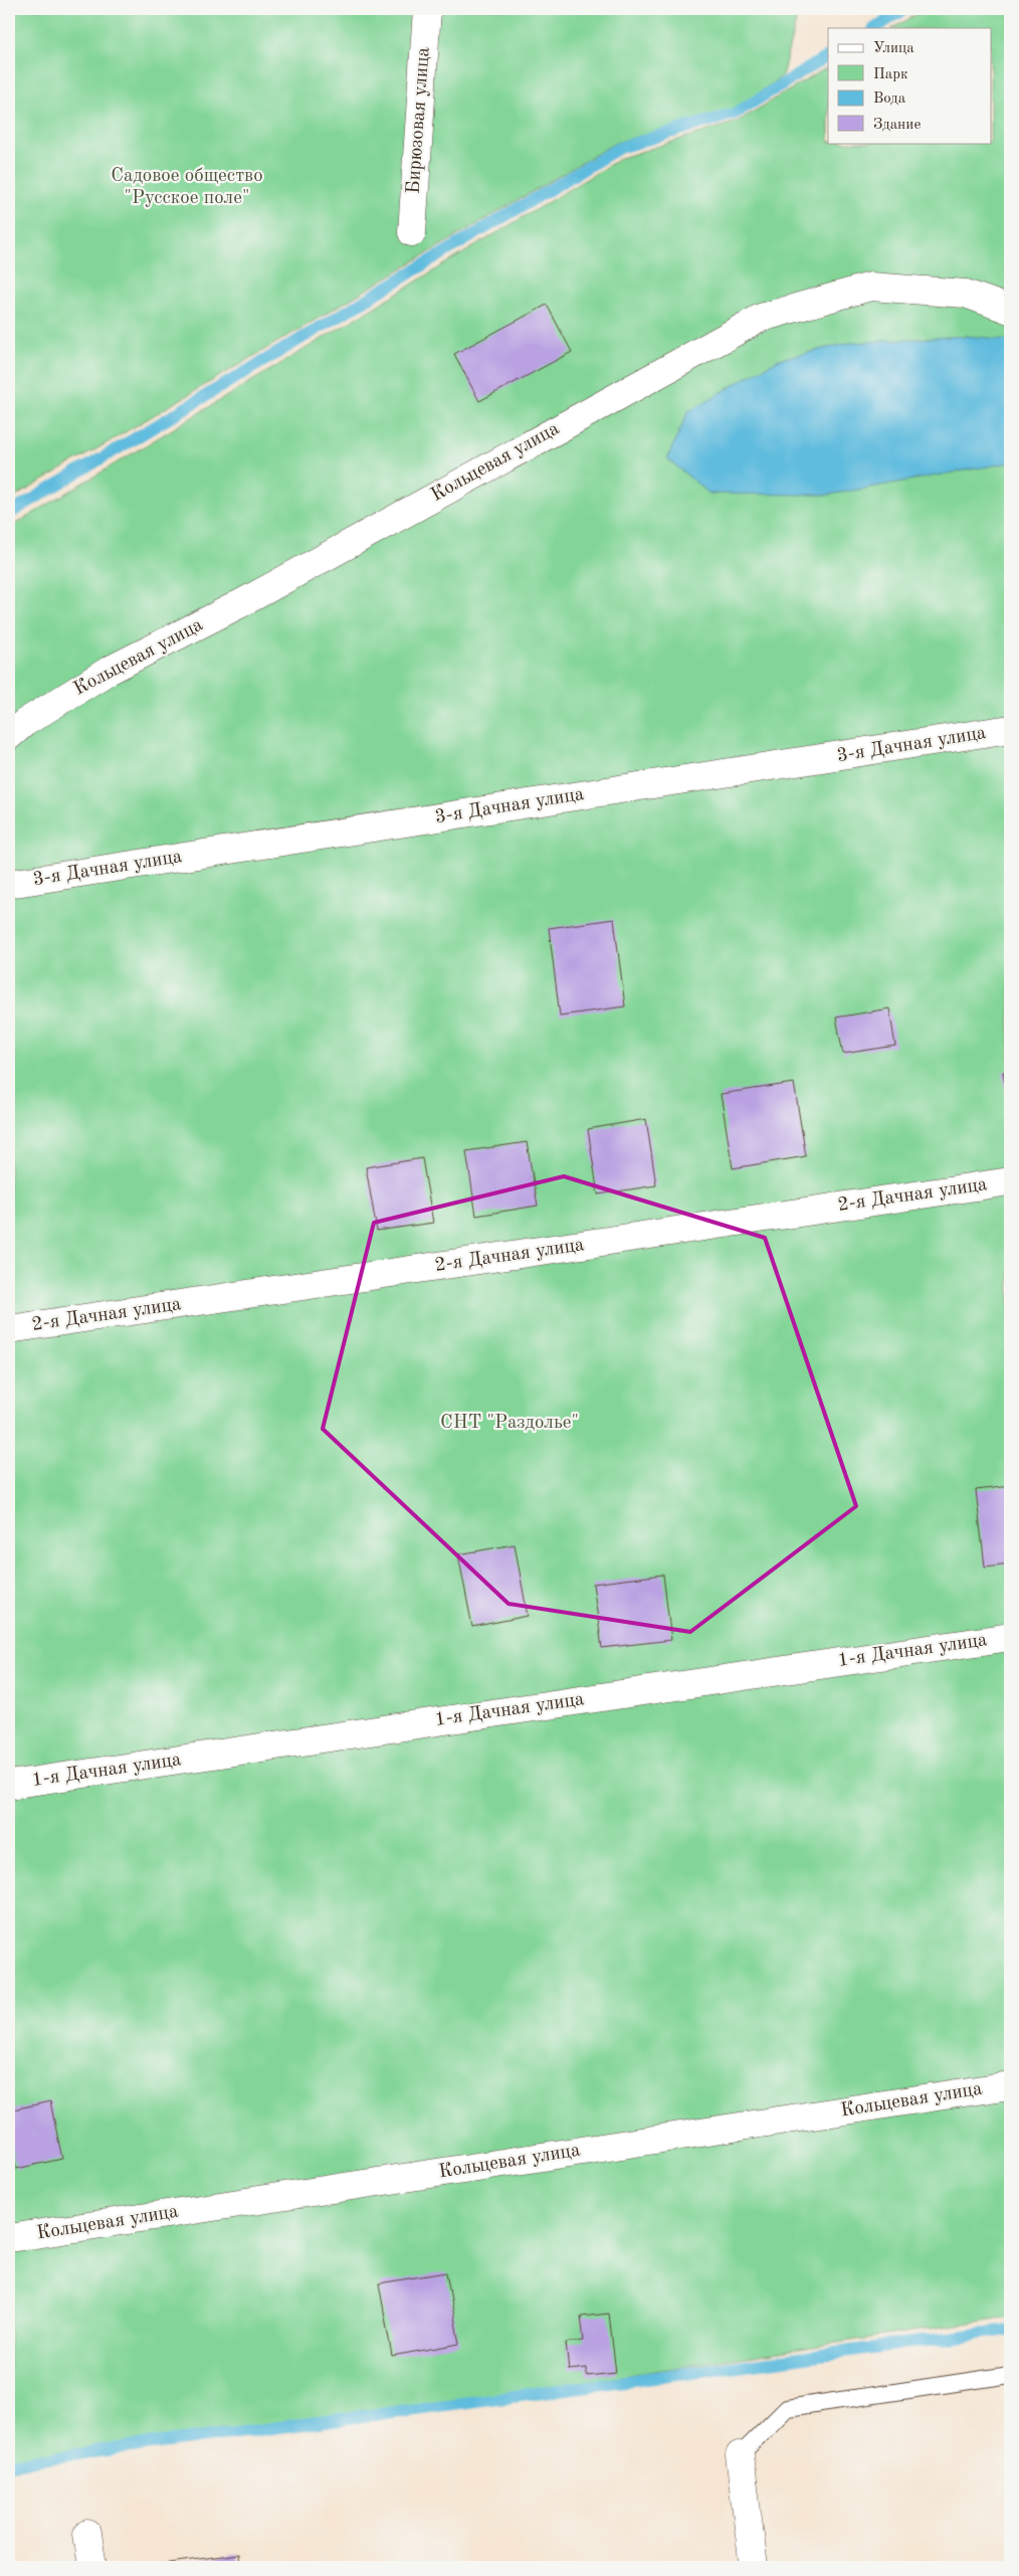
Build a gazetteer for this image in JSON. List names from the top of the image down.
{
  "streets": {
    "street": [
      "Бирюзовая улица",
      "Кольцевая улица",
      "3-я Дачная улица",
      "2-я Дачная улица",
      "1-я Дачная улица"
    ]
  },
  "parks": ["Садовое общество \"Русское поле\"", "СНТ \"Раздолье\""],
  "legend": [
    "Улица",
    "Парк",
    "Вода",
    "Здание"
  ]
}
